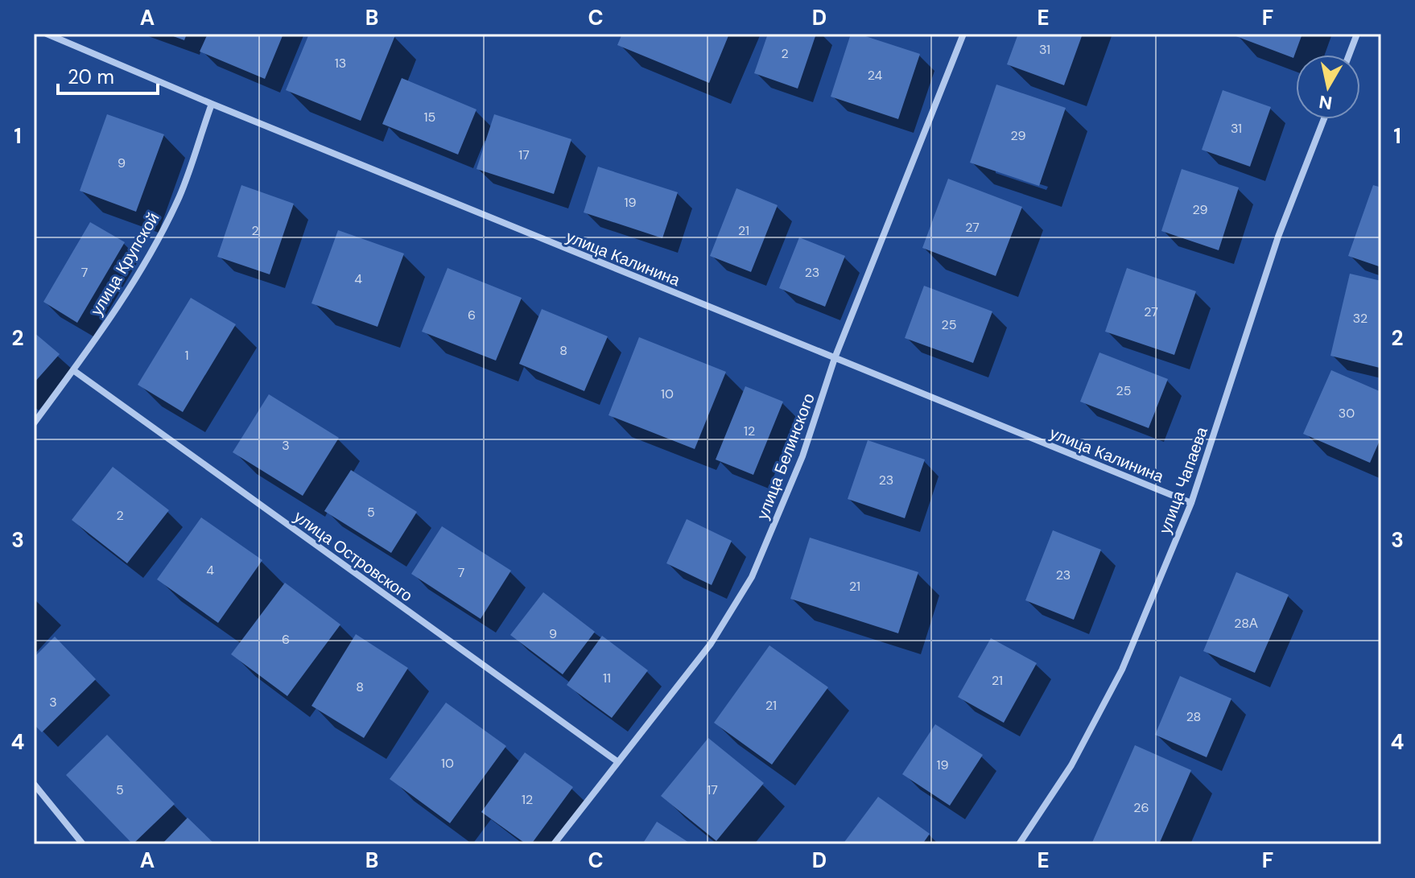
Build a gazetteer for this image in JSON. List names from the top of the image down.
{
  "streets": {
    "street": [
      "улица Калинина",
      "улица Крупской",
      "улица Белинского",
      "улица Чапаева",
      "улица Островского"
    ]
  },
  "crossings": [
    ["улица Калинина", "улица Крупской"],
    ["улица Калинина", "улица Белинского"],
    ["улица Калинина", "улица Чапаева"],
    ["улица Крупской", "улица Островского"],
    ["улица Белинского", "улица Островского"]
  ],
  "house_numbers": [
    "31",
    "2",
    "13",
    "24",
    "15",
    "31",
    "29",
    "17",
    "9",
    "19",
    "29",
    "27",
    "2",
    "21",
    "7",
    "23",
    "4",
    "27",
    "6",
    "32",
    "25",
    "8",
    "1",
    "25",
    "10",
    "30",
    "12",
    "3",
    "23",
    "5",
    "2",
    "4",
    "7",
    "23",
    "21",
    "28А",
    "9",
    "6",
    "11",
    "21",
    "8",
    "3",
    "21",
    "28",
    "10",
    "19",
    "5",
    "17",
    "12",
    "26"
  ],
  "scale_bar": "20 m",
  "north": "bottom",
  "grid": {
    "columns": [
      "A",
      "B",
      "C",
      "D",
      "E",
      "F"
    ],
    "rows": [
      "1",
      "2",
      "3",
      "4"
    ]
  }
}
